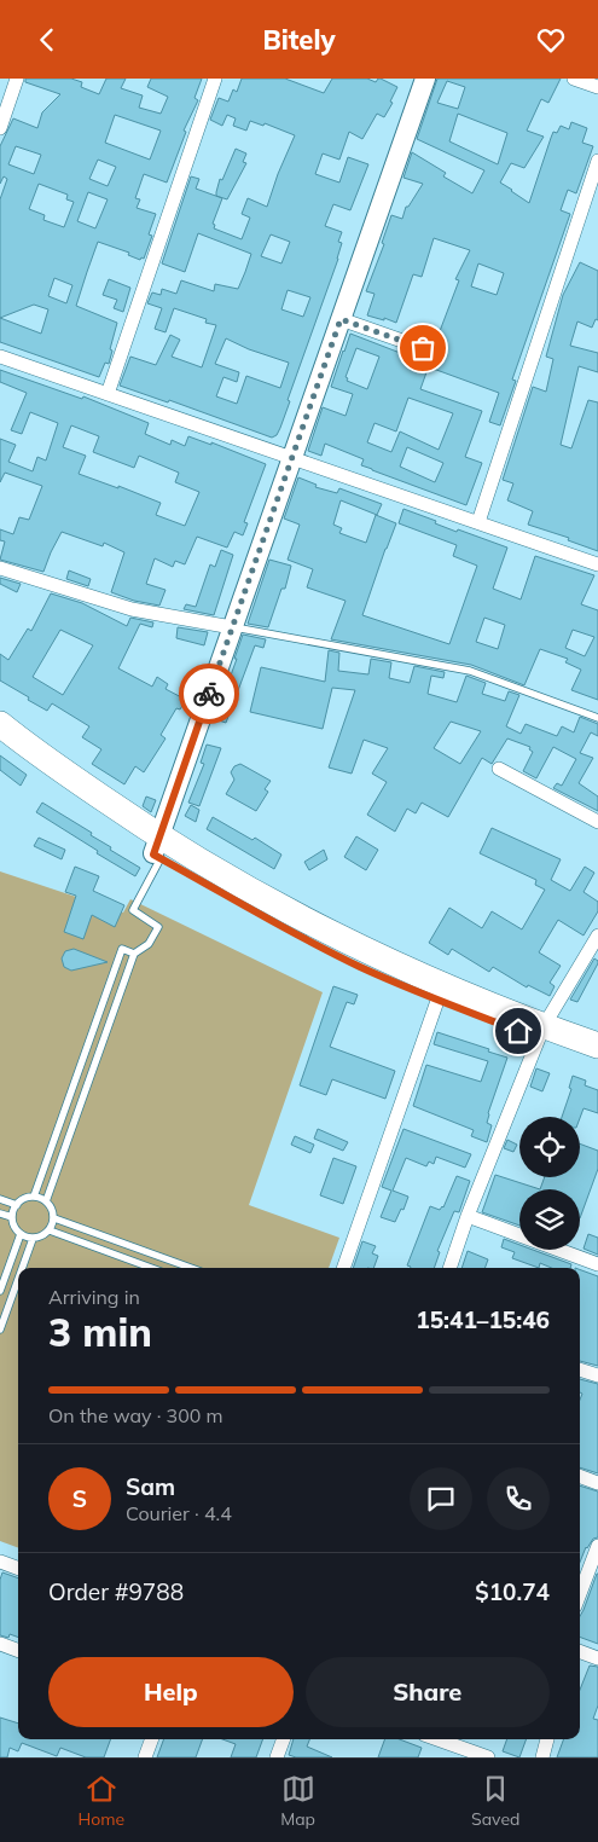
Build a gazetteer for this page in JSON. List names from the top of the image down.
{
  "page": {
    "header": "Bitely",
    "heading": ["3 min", "Arriving in", "15:41–15:46"],
    "panel": [
      "Sam",
      "Courier · 4.4",
      "Order #9788",
      "$10.74"
    ],
    "bar": "On the way · 300 m",
    "round": "S",
    "buttons": ["Help", "Share"],
    "tabs": ["Home", "Map", "Saved"]
  }
}
